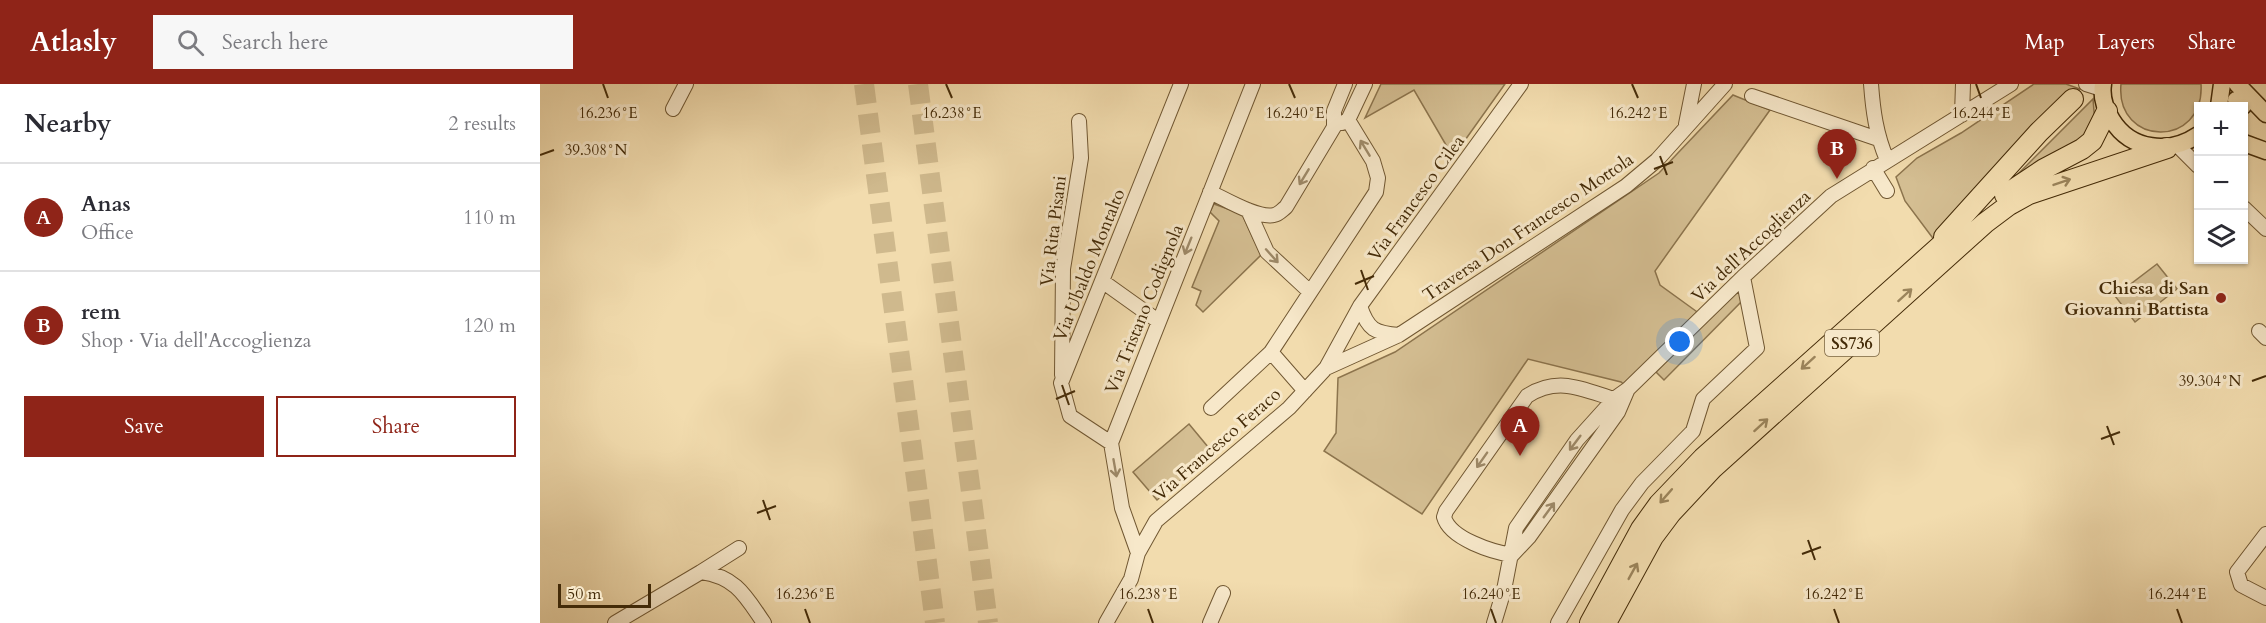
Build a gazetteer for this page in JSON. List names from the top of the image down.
{
  "streets": {
    "highway": ["SS736"],
    "street": [
      "Via Francesco Cilea",
      "Traversa Don Francesco Mottola",
      "Via Rita Pisani",
      "Via dell'Accoglienza",
      "Via Ubaldo Montalto",
      "Via Tristano Codignola",
      "Via Francesco Feraco"
    ]
  },
  "crossings": [
    ["Via Francesco Cilea", "Traversa Don Francesco Mottola"],
    ["Via Francesco Cilea", "Via Francesco Feraco"],
    ["Traversa Don Francesco Mottola", "Via Francesco Feraco"],
    ["Via Rita Pisani", "Via Ubaldo Montalto"]
  ],
  "one_way": ["Via Tristano Codignola"],
  "places": ["Chiesa di San Giovanni Battista"],
  "scale_bar": "50 m",
  "page": {
    "header": "Atlasly",
    "search": "Search here",
    "nav": ["Map", "Layers", "Share"],
    "heading": ["Nearby", "2 results"],
    "map_buttons": ["+", "−"],
    "pins": ["B", "A"],
    "list": [
      {
        "mark": "A",
        "name": "Anas",
        "note": "Office",
        "value": "110 m"
      },
      {
        "mark": "B",
        "name": "rem",
        "note": "Shop · Via dell'Accoglienza",
        "value": "120 m"
      }
    ],
    "buttons": ["Save", "Share"],
    "scale": "50 m"
  },
  "coordinates": [
    "16.236°E",
    "16.238°E",
    "16.240°E",
    "16.242°E",
    "16.244°E",
    "39.308°N",
    "39.304°N"
  ]
}
